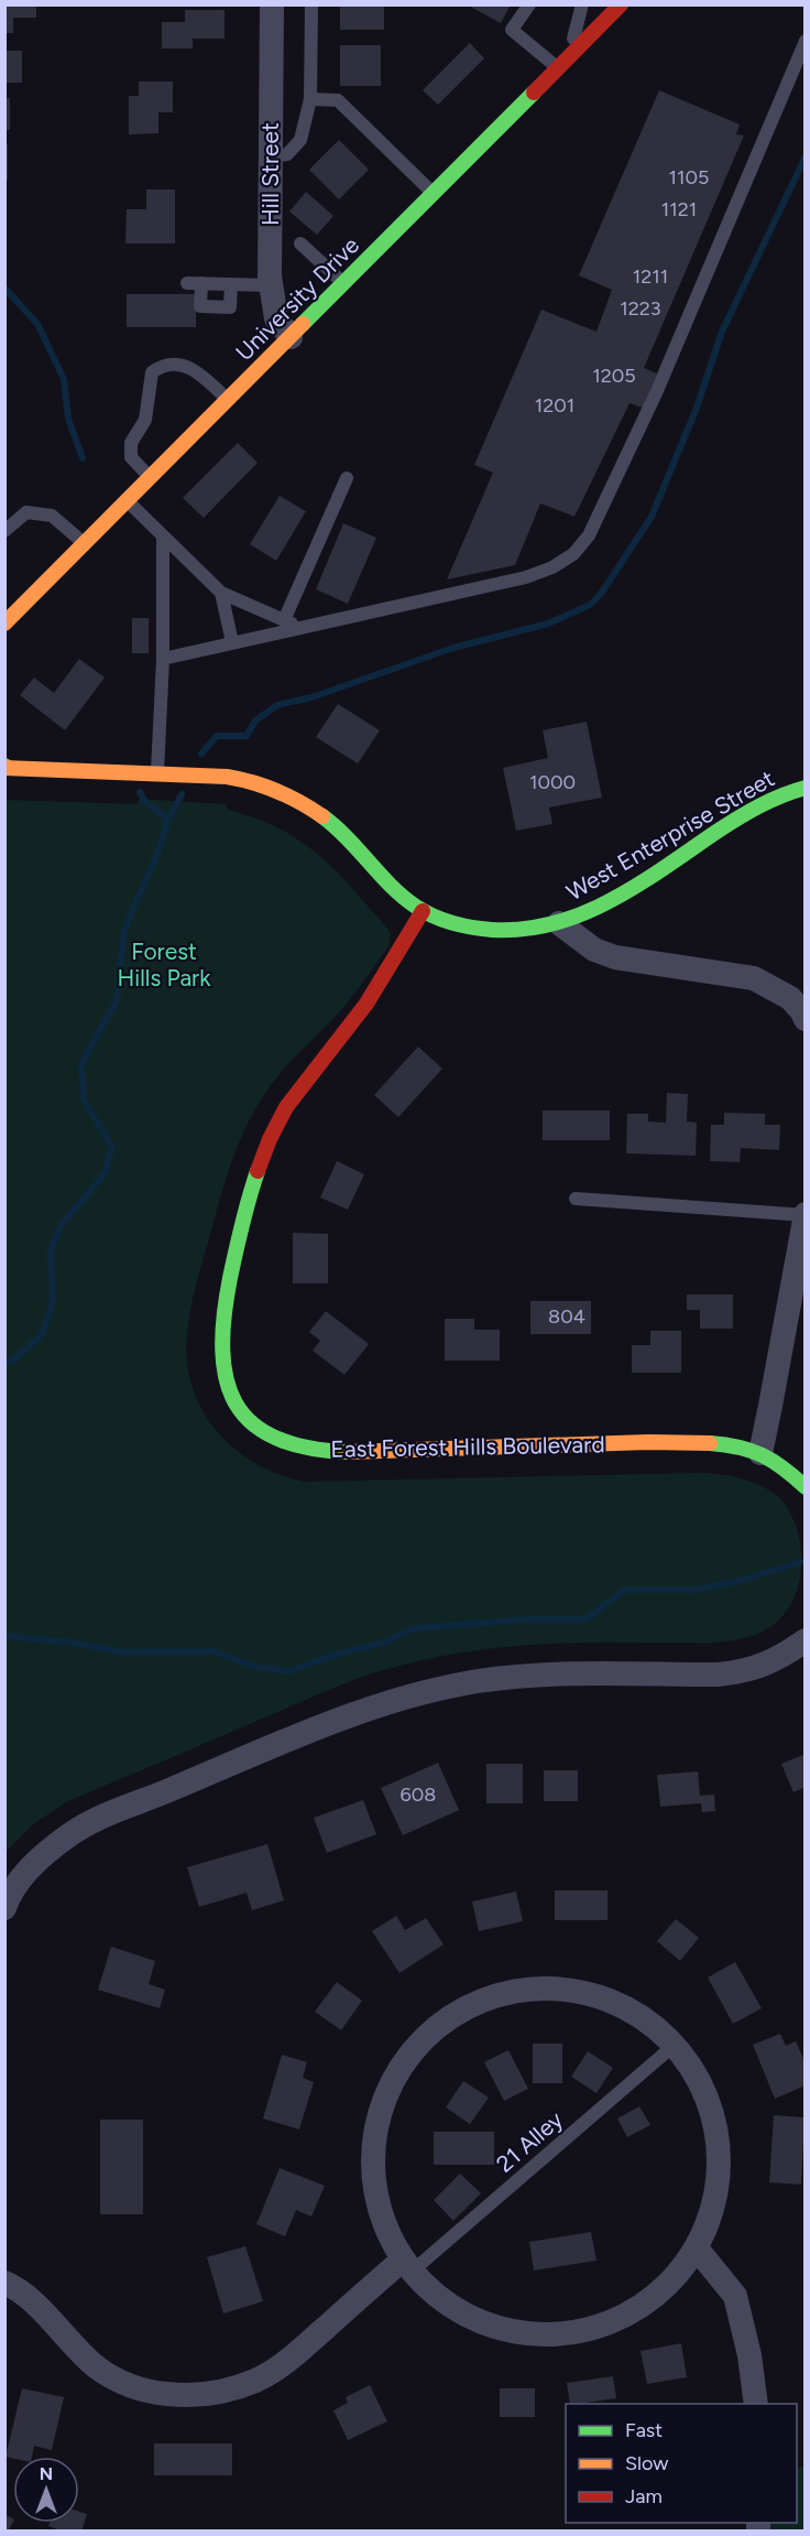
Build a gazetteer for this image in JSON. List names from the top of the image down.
{
  "streets": {
    "street": [
      "Hill Street",
      "University Drive",
      "West Enterprise Street",
      "East Forest Hills Boulevard"
    ],
    "lane": ["21 Alley"]
  },
  "crossings": [
    ["Hill Street", "University Drive"],
    ["West Enterprise Street", "East Forest Hills Boulevard"]
  ],
  "parks": ["Forest Hills Park"],
  "house_numbers": [
    "1105",
    "1121",
    "1211",
    "1223",
    "1205",
    "1201",
    "1000",
    "804",
    "608"
  ],
  "legend": ["Fast", "Slow", "Jam"],
  "north": "top"
}
